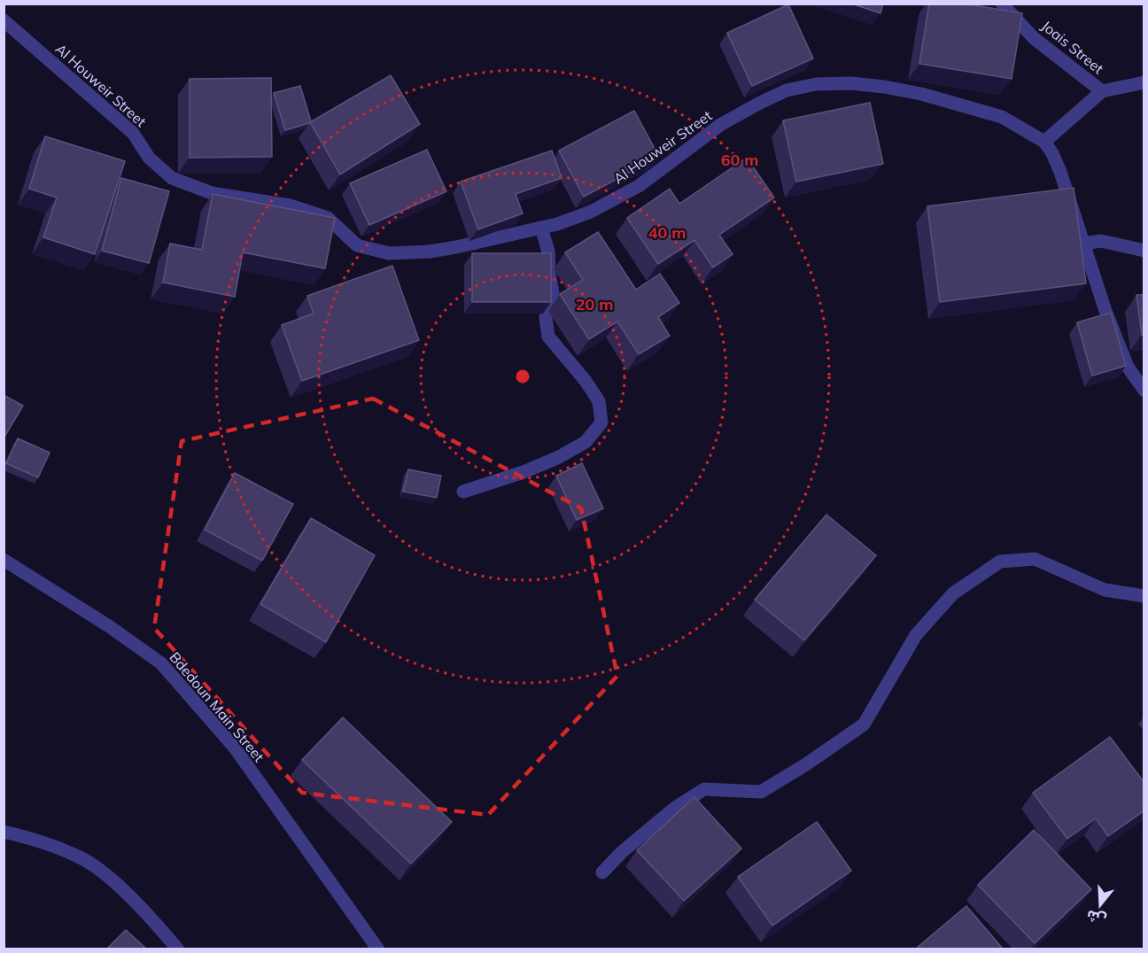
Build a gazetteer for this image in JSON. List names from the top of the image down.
{
  "streets": {
    "street": ["Joais Street", "Al Houweir Street", "Bdedoun Main Street"]
  },
  "north": "bottom",
  "rings": ["60 m", "40 m", "20 m"]
}
